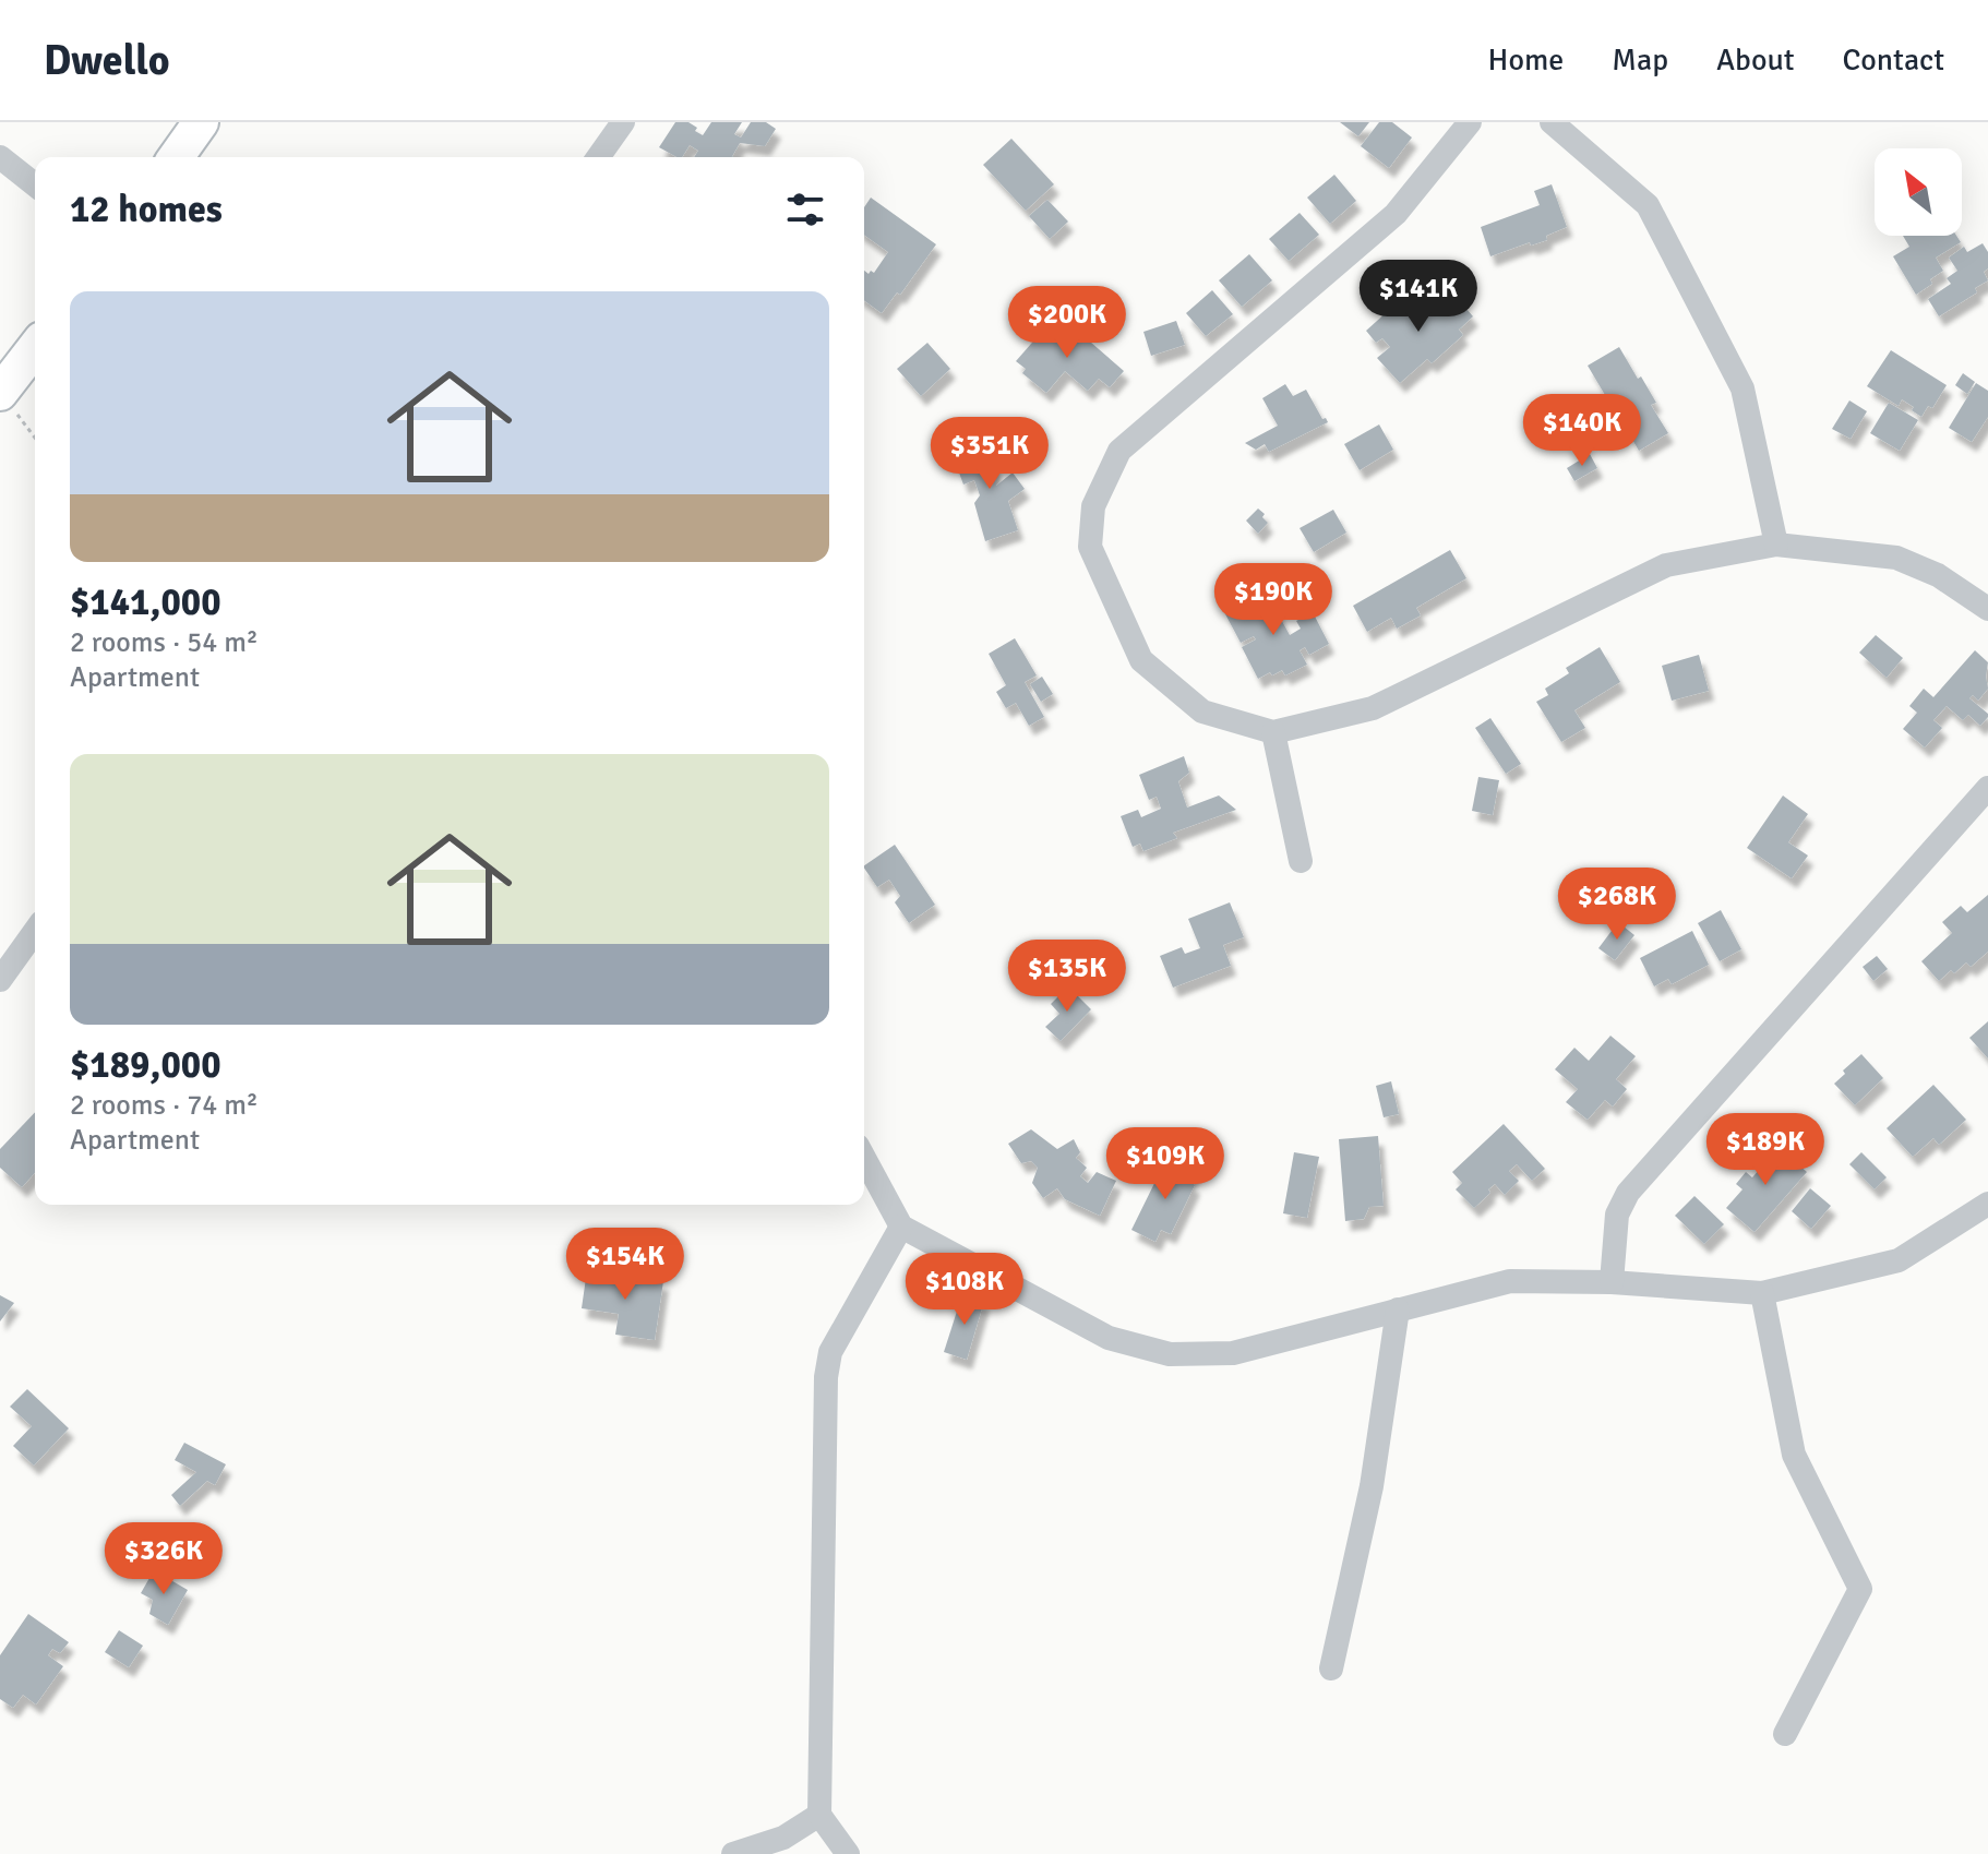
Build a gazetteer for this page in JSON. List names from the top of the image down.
{
  "north": "top left",
  "page": {
    "header": "Dwello",
    "nav": [
      "Home",
      "Map",
      "About",
      "Contact"
    ],
    "heading": "12 homes",
    "price": [
      "$141K",
      "$200K",
      "$140K",
      "$351K",
      "$190K",
      "$268K",
      "$135K",
      "$189K",
      "$109K",
      "$154K",
      "$108K",
      "$326K"
    ],
    "list": [
      {
        "name": "$141,000",
        "note": "2 rooms · 54 m² · Apartment"
      },
      {
        "name": "$189,000",
        "note": "2 rooms · 74 m² · Apartment"
      }
    ]
  }
}
